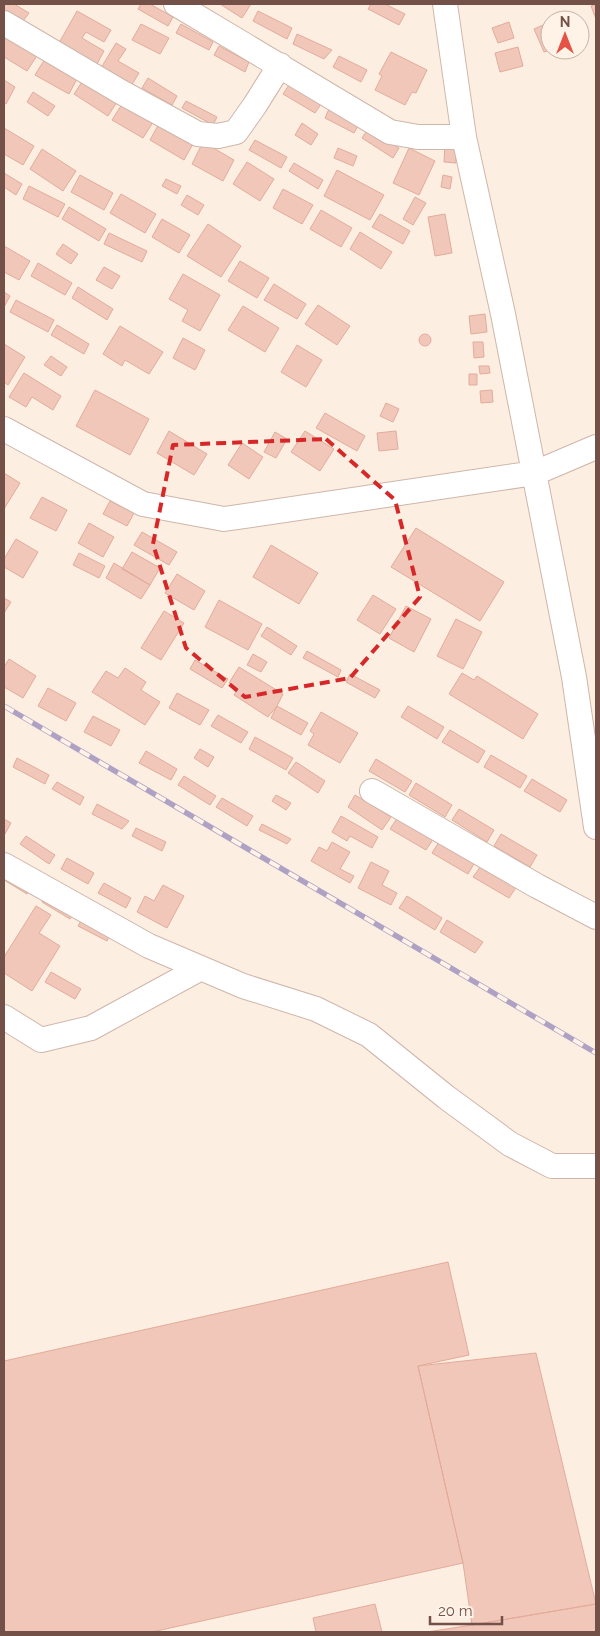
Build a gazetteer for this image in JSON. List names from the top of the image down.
{
  "scale_bar": "20 m",
  "north": "top"
}
